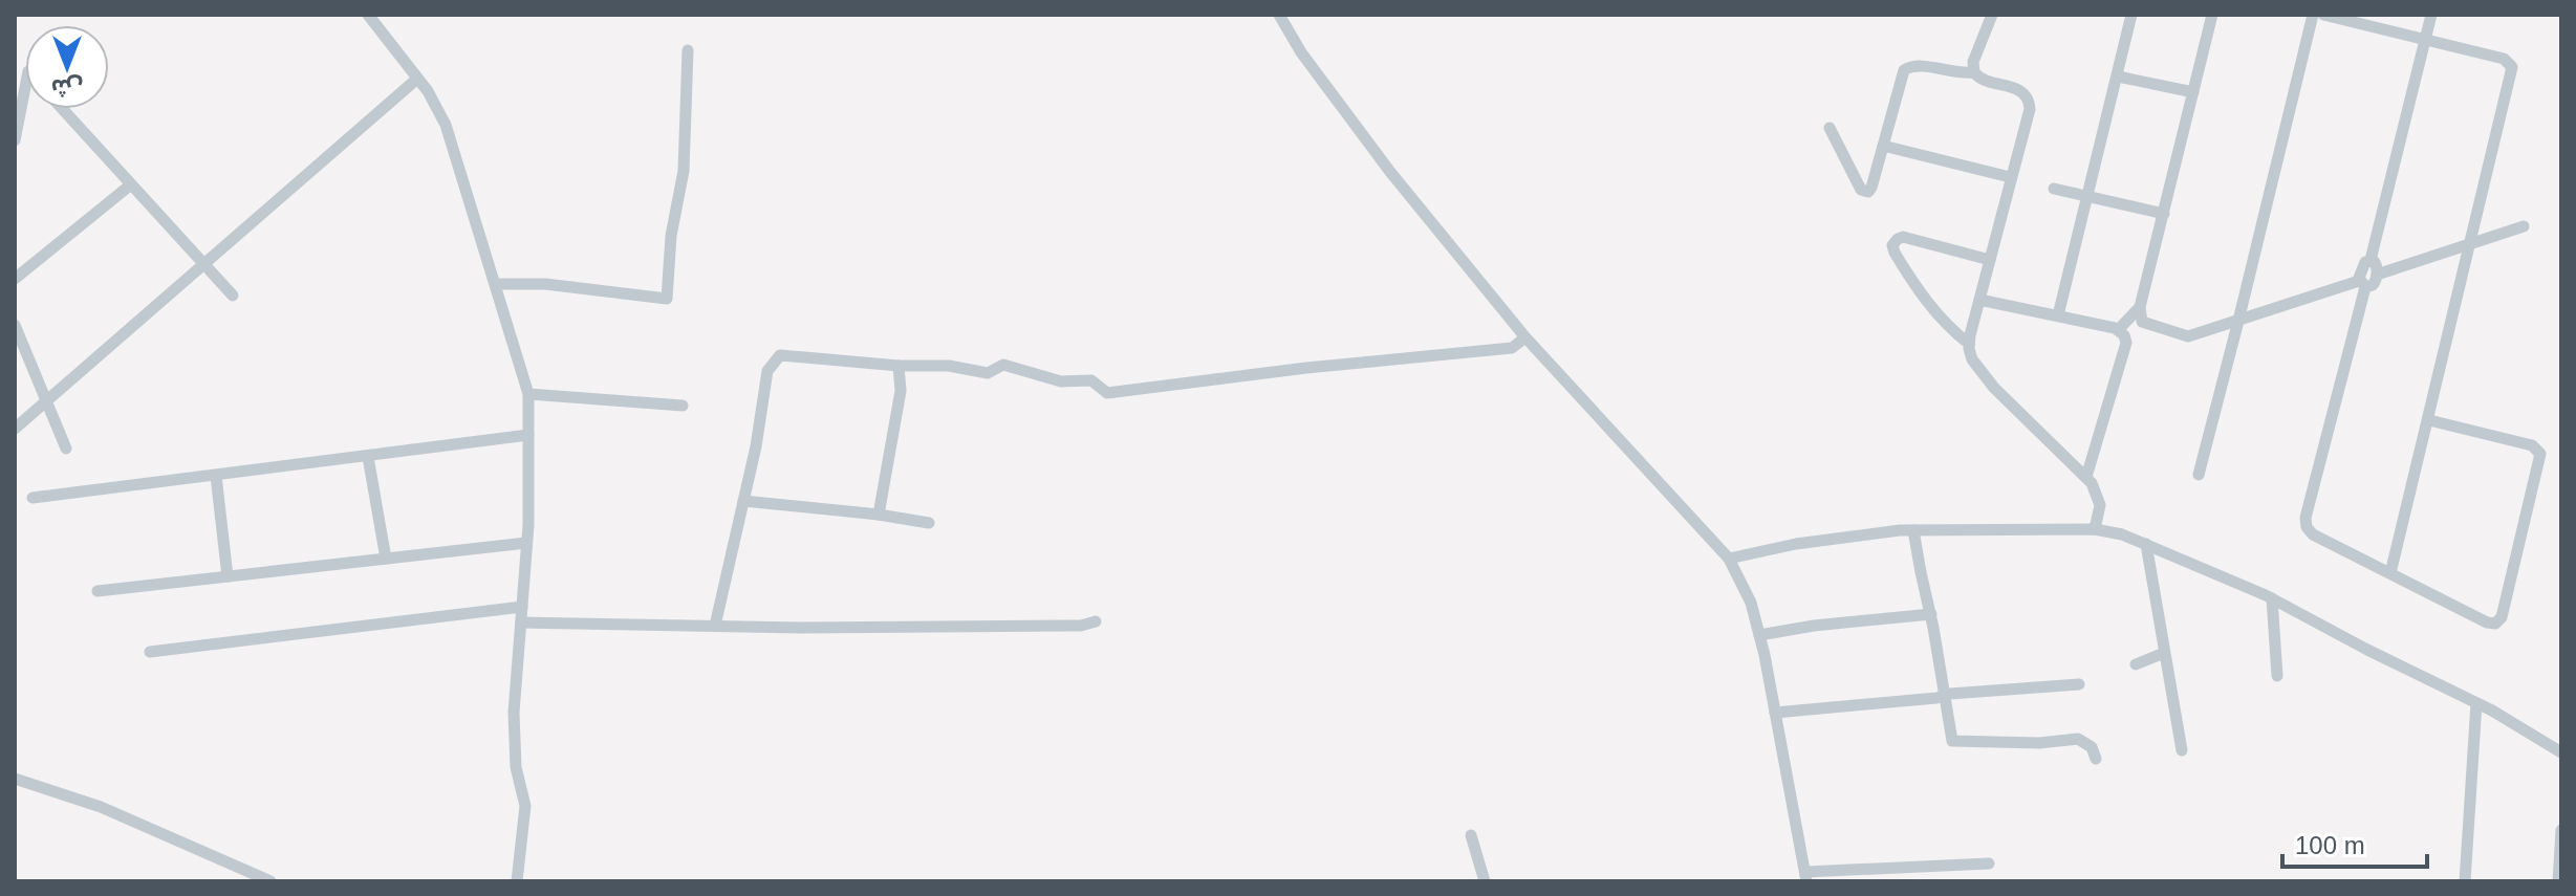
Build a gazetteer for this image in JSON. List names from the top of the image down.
{
  "scale_bar": "100 m",
  "north": "bottom"
}
